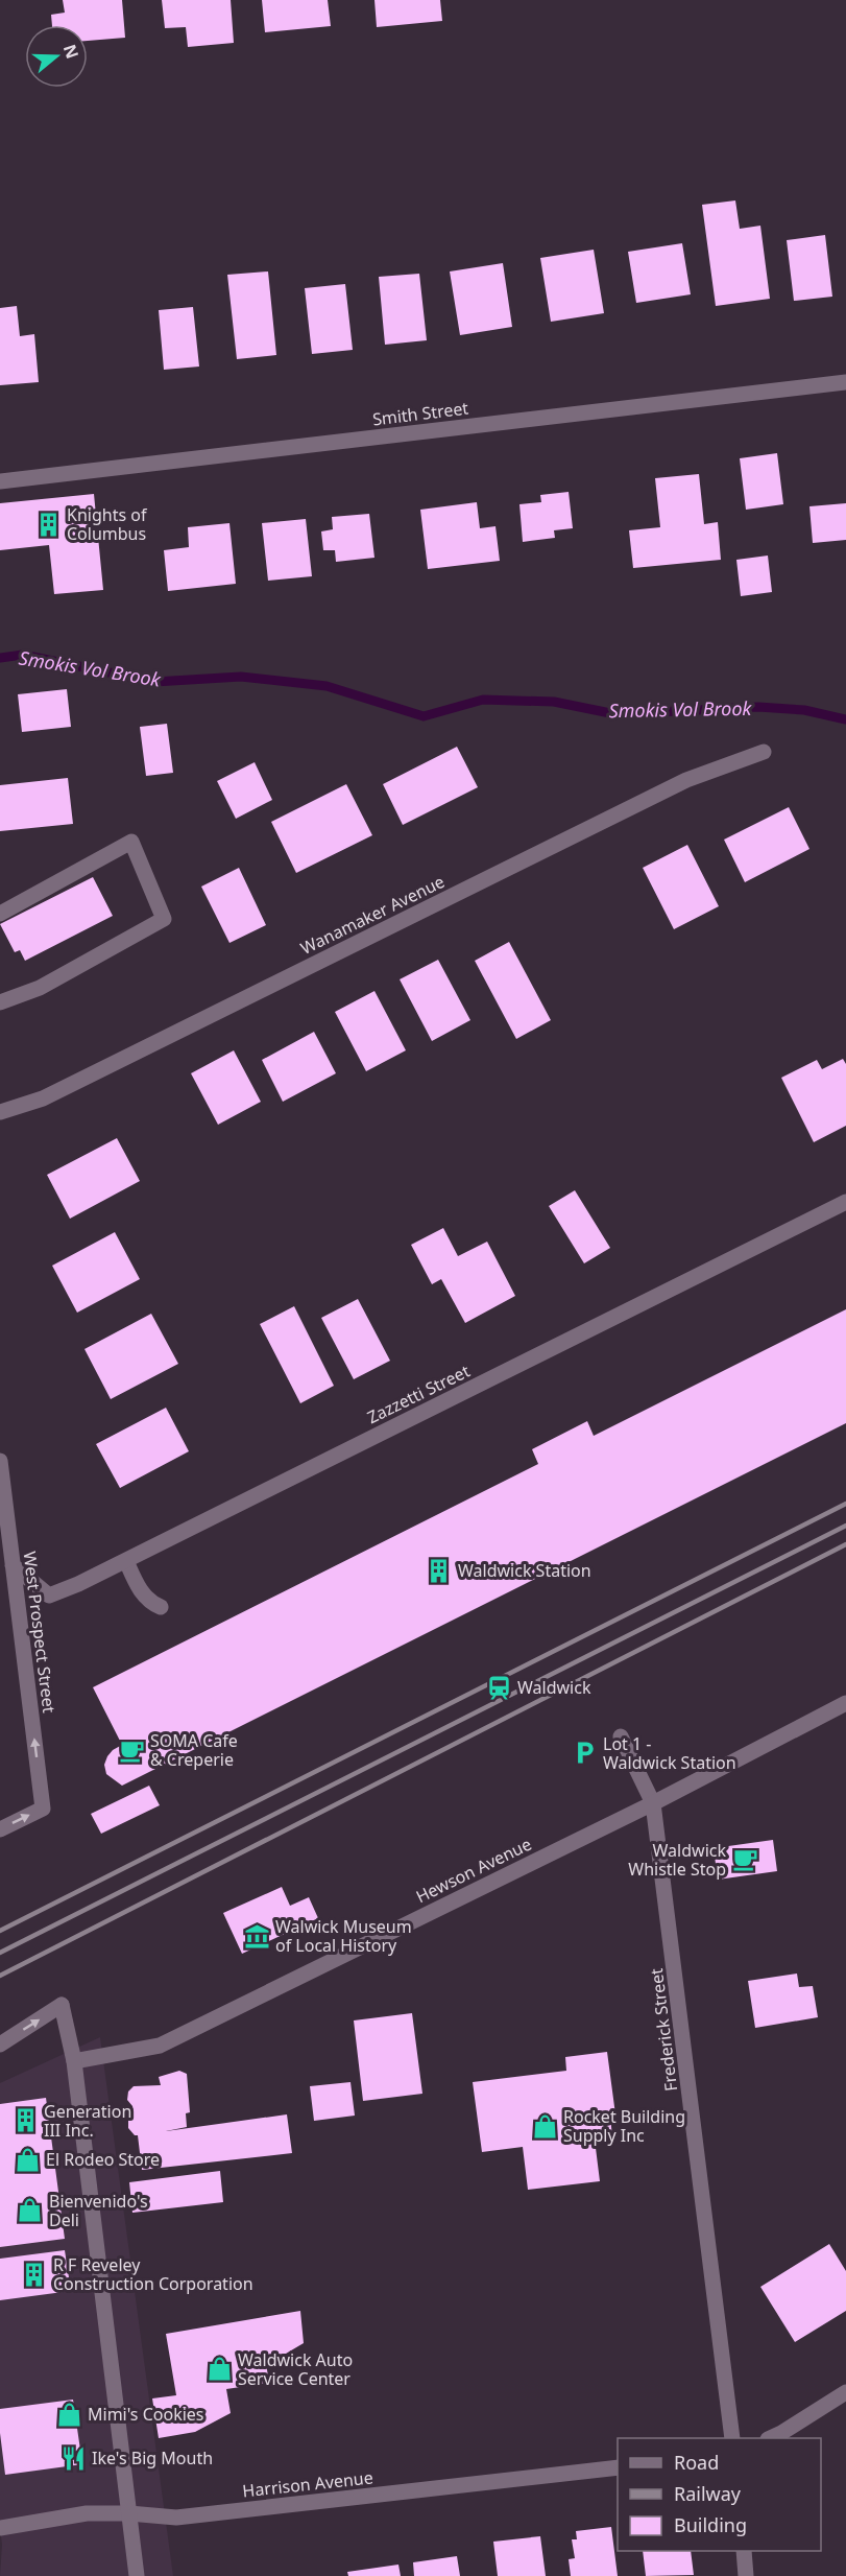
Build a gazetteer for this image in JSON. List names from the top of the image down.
{
  "streets": {
    "street": [
      "Smith Street",
      "Wanamaker Avenue",
      "Zazzetti Street",
      "West Prospect Street",
      "Hewson Avenue",
      "Frederick Street",
      "Harrison Avenue"
    ]
  },
  "crossings": [
    ["Zazzetti Street", "West Prospect Street"],
    ["Hewson Avenue", "Frederick Street"]
  ],
  "one_way": ["West Prospect Street"],
  "water": ["Smokis Vol Brook"],
  "places": {
    "building": [
      "Knights of Columbus",
      "Waldwick Station",
      "Generation III Inc.",
      "R F Reveley Construction Corporation"
    ],
    "station": ["Waldwick"],
    "cafe": ["SOMA Cafe & Creperie", "Waldwick Whistle Stop"],
    "parking": ["Lot 1 - Waldwick Station"],
    "museum": ["Walwick Museum of Local History"],
    "shop": [
      "Rocket Building Supply Inc",
      "El Rodeo Store",
      "Bienvenido's Deli",
      "Waldwick Auto Service Center",
      "Mimi's Cookies"
    ],
    "restaurant": ["Ike's Big Mouth"]
  },
  "legend": ["Road", "Railway", "Building"],
  "north": "right"
}
